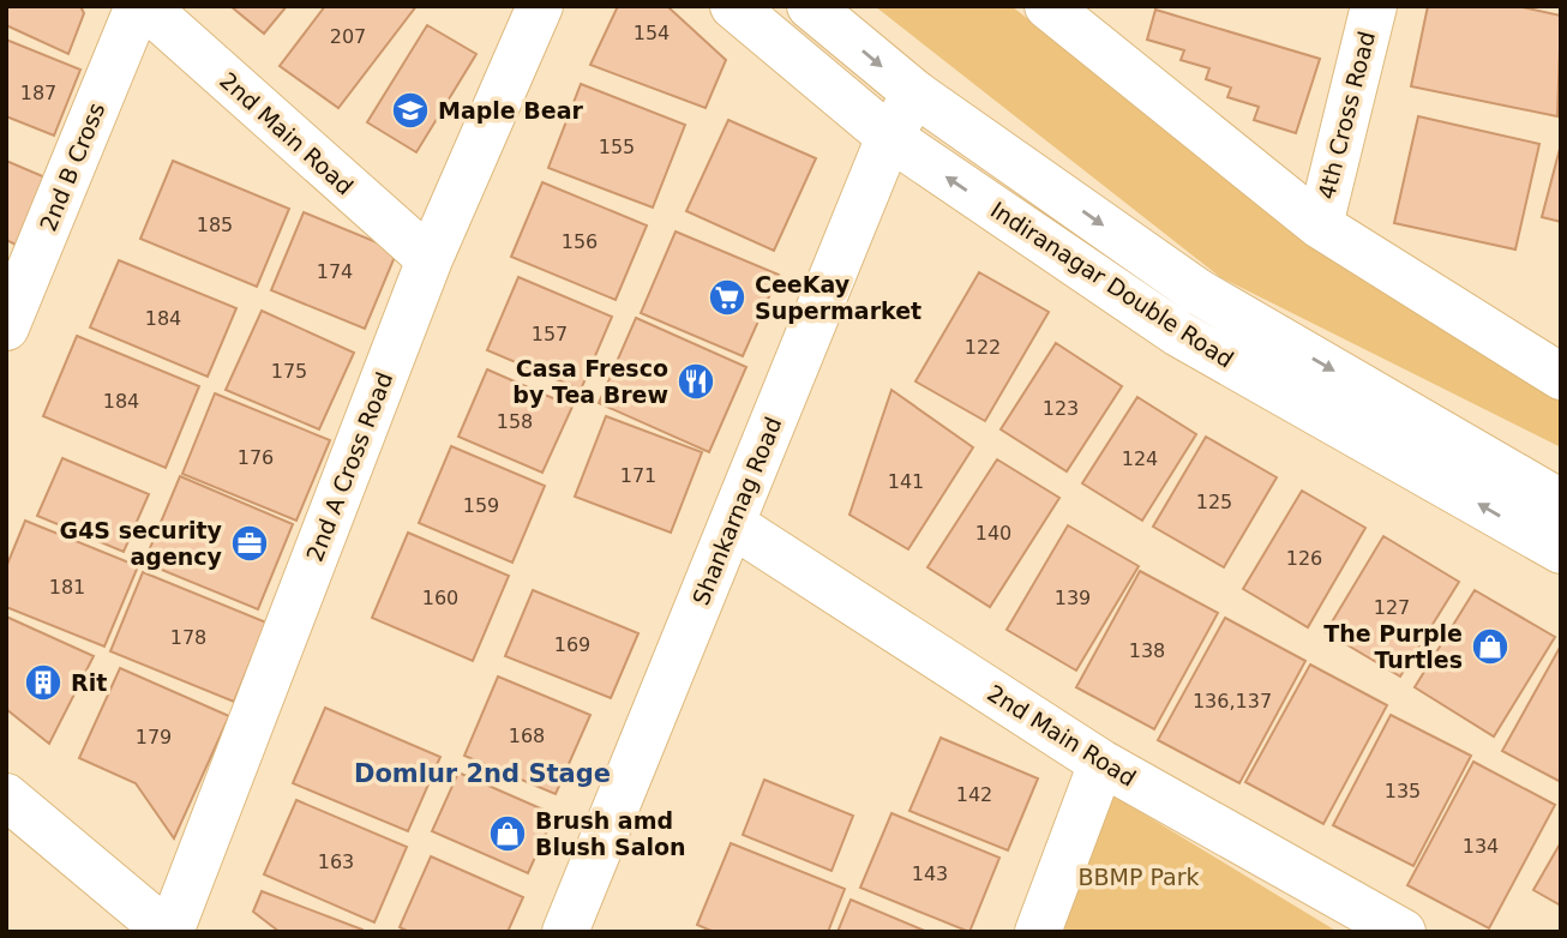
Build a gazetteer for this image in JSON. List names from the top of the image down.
{
  "streets": {
    "street": [
      "4th Cross Road",
      "2nd Main Road",
      "2nd B Cross",
      "Indiranagar Double Road",
      "2nd A Cross Road",
      "Shankarnag Road"
    ]
  },
  "crossings": [
    ["2nd Main Road", "2nd A Cross Road"],
    ["2nd Main Road", "Shankarnag Road"],
    ["Indiranagar Double Road", "Shankarnag Road"]
  ],
  "districts": ["Domlur 2nd Stage"],
  "parks": ["BBMP Park"],
  "places": {
    "school or university": ["Maple Bear"],
    "supermarket": ["CeeKay Supermarket"],
    "restaurant": ["Casa Fresco by Tea Brew"],
    "office": ["G4S security agency"],
    "shop": ["The Purple Turtles", "Brush amd Blush Salon"],
    "building": ["Rit"]
  },
  "house_numbers": [
    "154",
    "207",
    "187",
    "155",
    "185",
    "156",
    "174",
    "184",
    "157",
    "122",
    "175",
    "184",
    "123",
    "158",
    "176",
    "124",
    "171",
    "141",
    "125",
    "159",
    "140",
    "126",
    "181",
    "160",
    "139",
    "127",
    "178",
    "169",
    "138",
    "136,137",
    "168",
    "179",
    "135",
    "142",
    "134",
    "163",
    "143"
  ]
}
